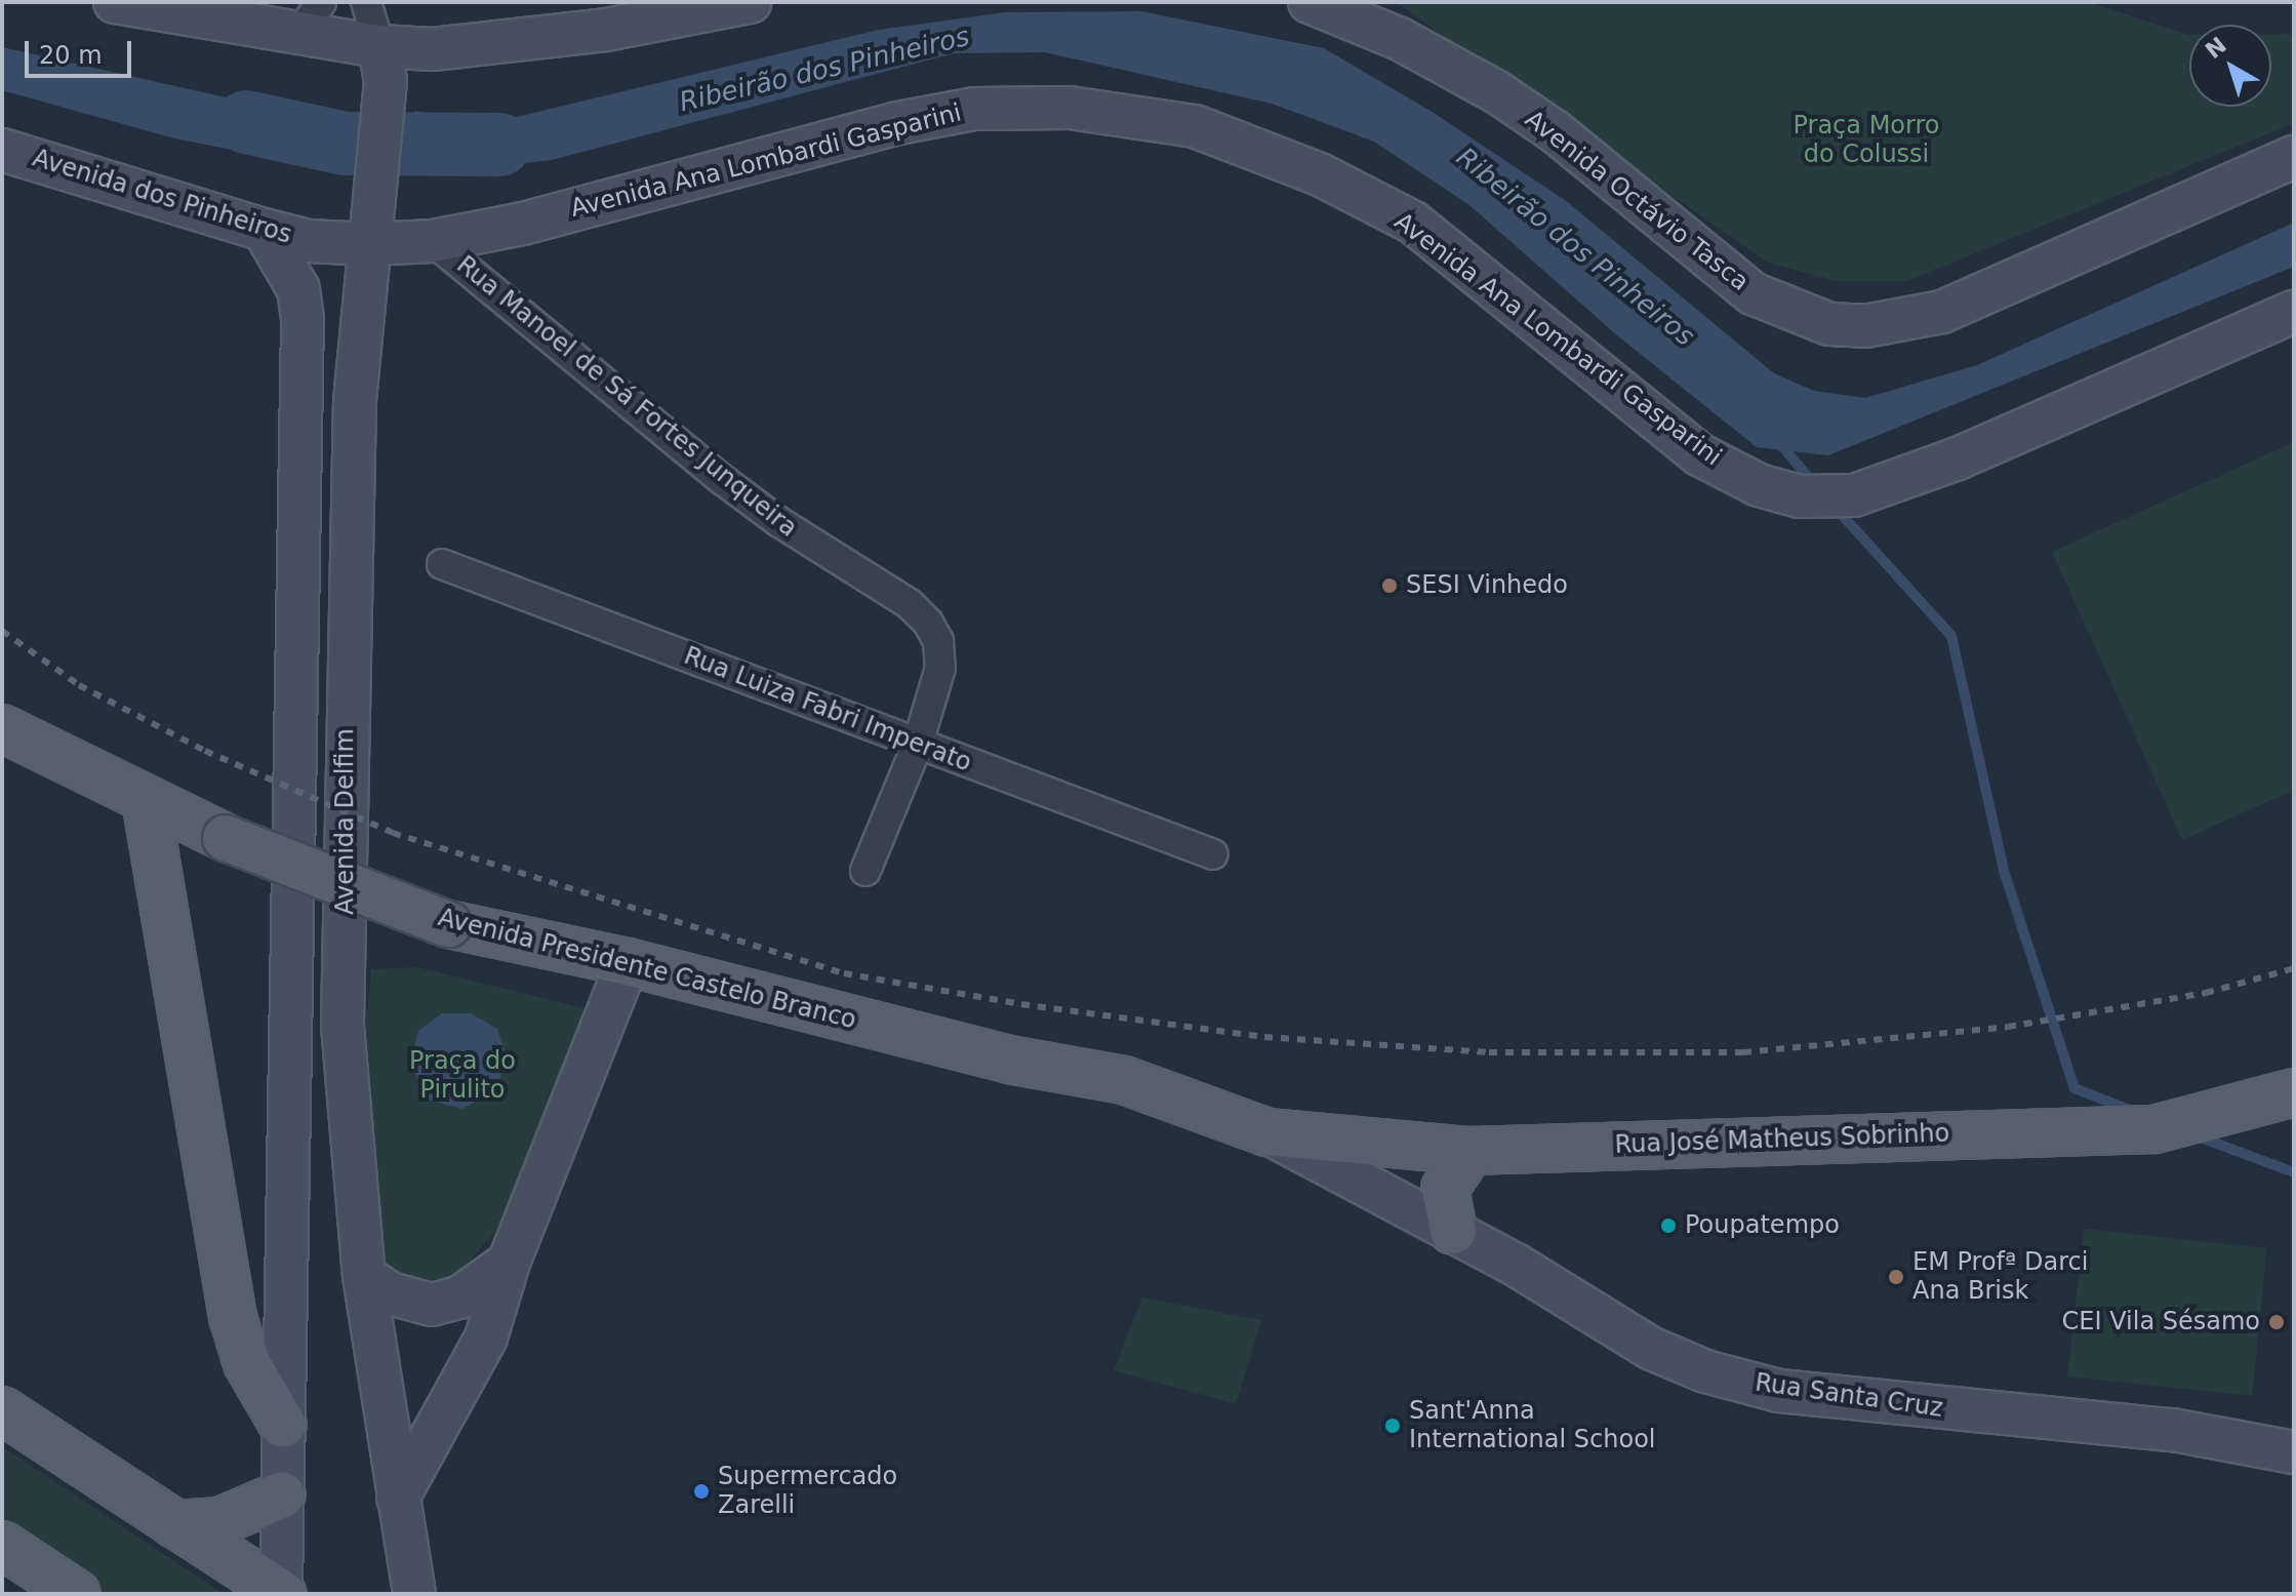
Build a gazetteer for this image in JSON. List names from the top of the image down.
{
  "streets": {
    "main road": ["Avenida Presidente Castelo Branco", "Rua José Matheus Sobrinho"],
    "street": [
      "Avenida Ana Lombardi Gasparini",
      "Avenida dos Pinheiros",
      "Avenida Octávio Tasca",
      "Rua Manoel de Sá Fortes Junqueira",
      "Rua Luiza Fabri Imperato",
      "Avenida Delfim",
      "Rua Santa Cruz"
    ]
  },
  "crossings": [
    ["Avenida Ana Lombardi Gasparini", "Avenida dos Pinheiros"],
    ["Avenida Ana Lombardi Gasparini", "Rua Manoel de Sá Fortes Junqueira"],
    ["Avenida Ana Lombardi Gasparini", "Avenida Delfim"],
    ["Avenida dos Pinheiros", "Avenida Delfim"],
    ["Rua Manoel de Sá Fortes Junqueira", "Rua Luiza Fabri Imperato"],
    ["Avenida Presidente Castelo Branco", "Rua José Matheus Sobrinho"],
    ["Avenida Presidente Castelo Branco", "Rua Santa Cruz"],
    ["Rua José Matheus Sobrinho", "Rua Santa Cruz"]
  ],
  "water": ["Ribeirão dos Pinheiros"],
  "parks": ["Praça Morro do Colussi", "Praça do Pirulito"],
  "places": [
    "SESI Vinhedo",
    "Poupatempo",
    "EM Profª Darci Ana Brisk",
    "CEI Vila Sésamo",
    "Sant'Anna International School",
    "Supermercado Zarelli"
  ],
  "scale_bar": "20 m",
  "north": "top left"
}
